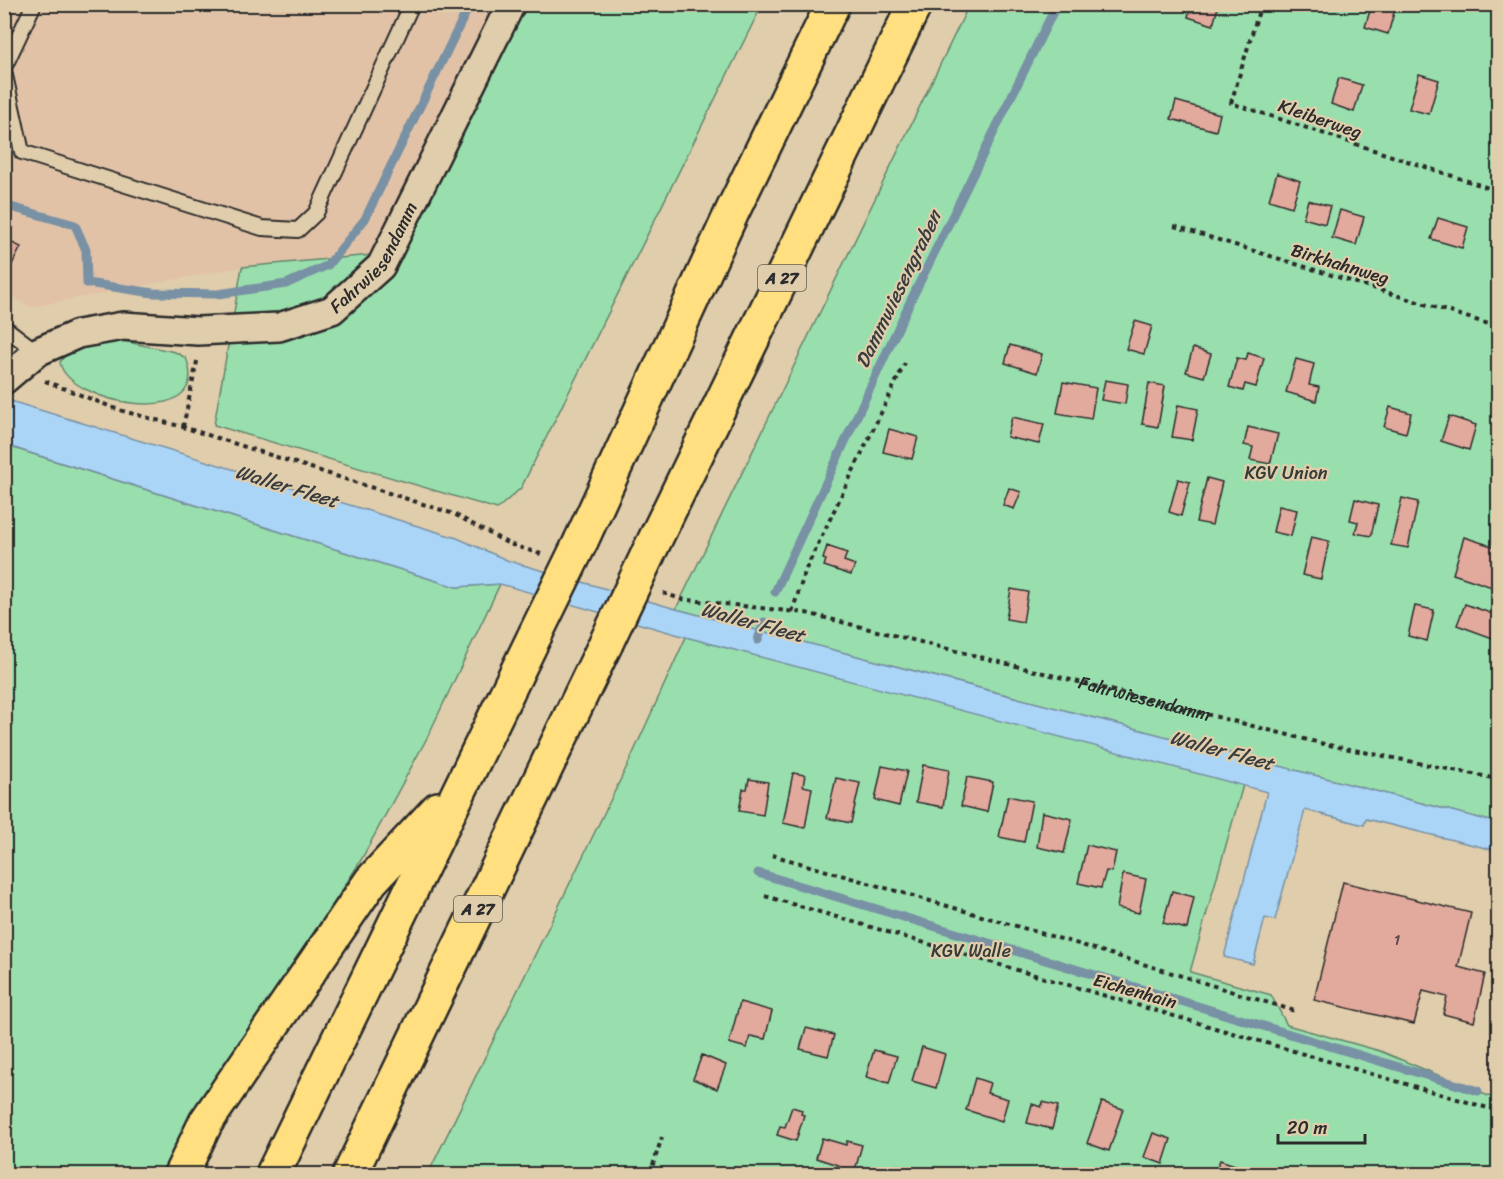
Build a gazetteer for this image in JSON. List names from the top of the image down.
{
  "streets": {
    "highway": ["A 27"],
    "street": ["Fahrwiesendamm"],
    "path": ["Kleiberweg", "Birkhahnweg", "Eichenhain"]
  },
  "water": ["Dammwiesengraben", "Waller Fleet"],
  "parks": ["KGV Union", "KGV Walle"],
  "house_numbers": ["1"],
  "scale_bar": "20 m"
}
